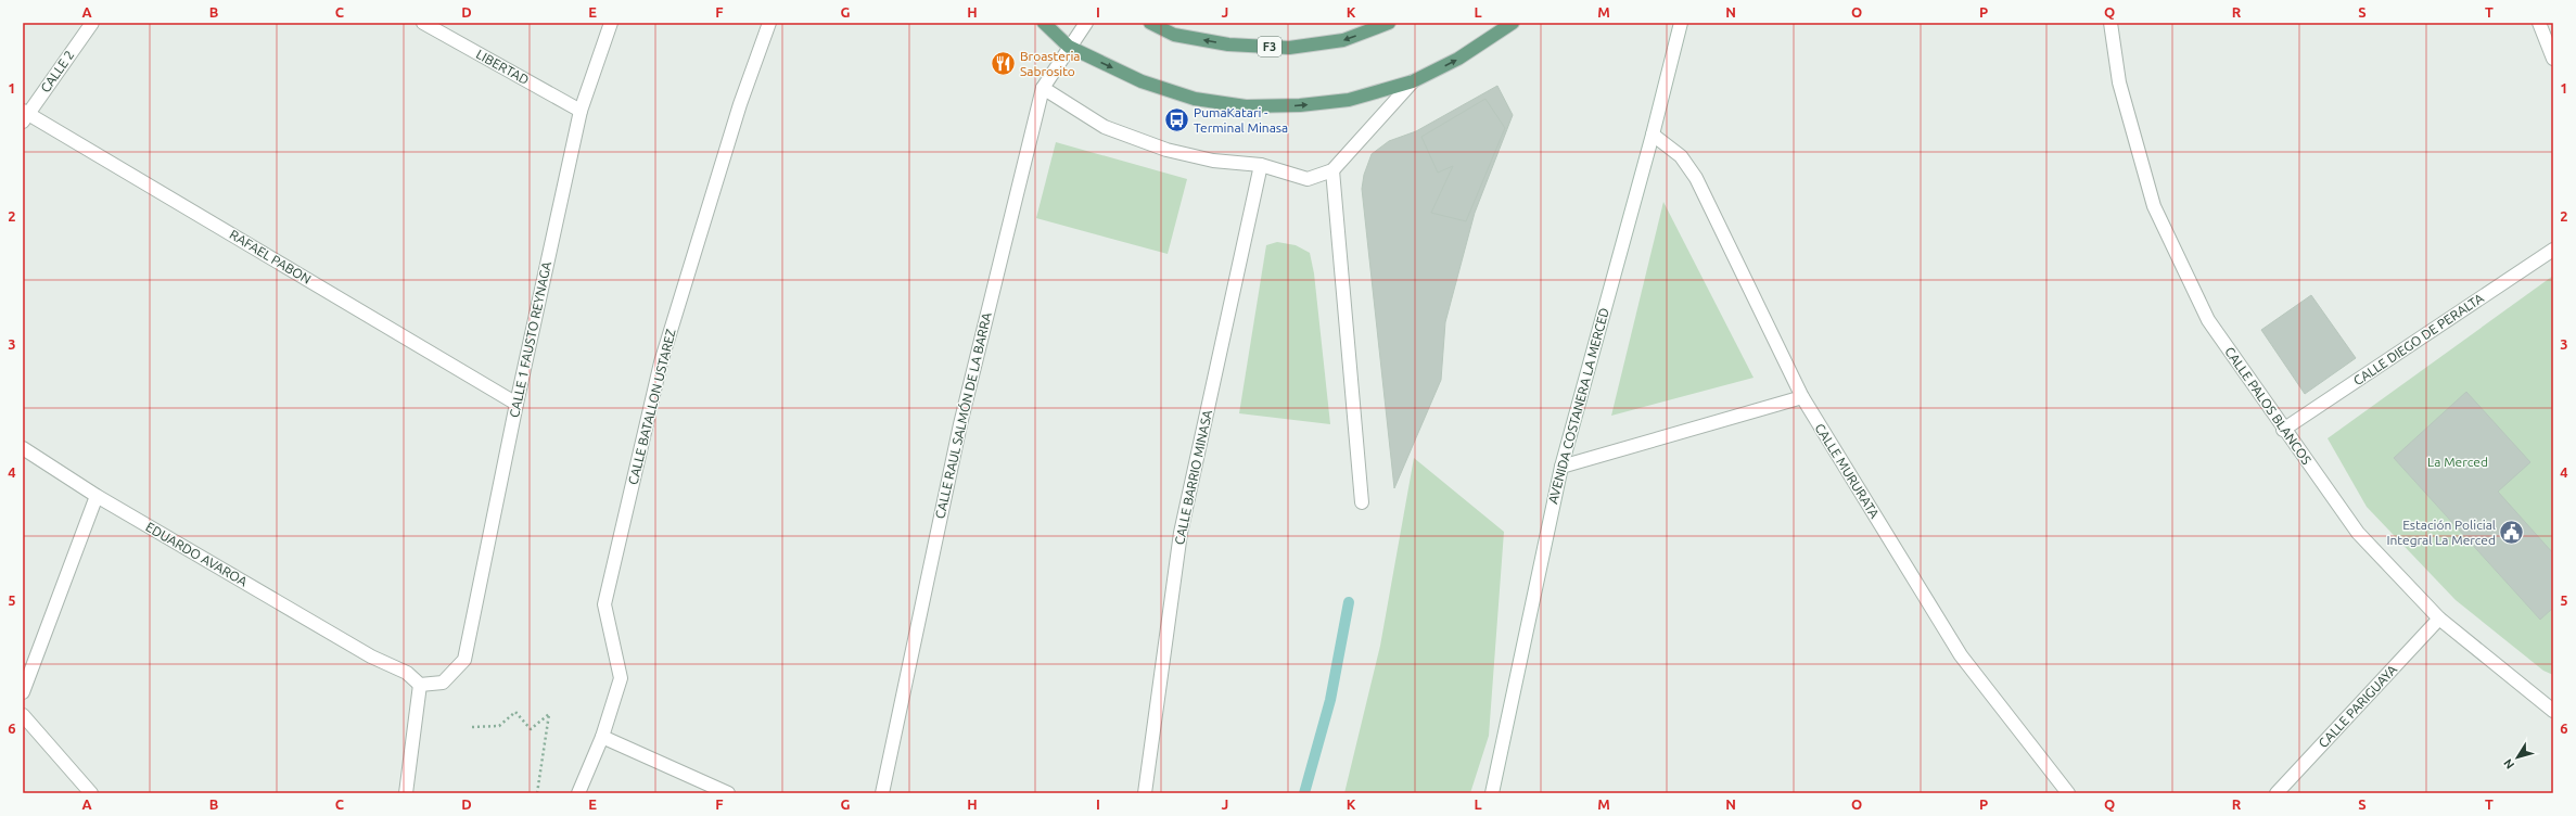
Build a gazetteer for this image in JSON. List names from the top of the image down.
{
  "streets": {
    "main road": ["F3"],
    "street": [
      "LIBERTAD",
      "CALLE 2",
      "RAFAEL PABON",
      "CALLE 1 FAUSTO REYNAGA",
      "CALLE DIEGO DE PERALTA",
      "AVENIDA COSTANERA LA MERCED",
      "CALLE PALOS BLANCOS",
      "CALLE BATALLON USTAREZ",
      "CALLE RAUL SALMÓN DE LA BARRA",
      "CALLE MURURATA",
      "CALLE BARRIO MINASA",
      "EDUARDO AVAROA",
      "CALLE PARIGUAYA"
    ]
  },
  "crossings": [
    ["LIBERTAD", "CALLE 1 FAUSTO REYNAGA"],
    ["CALLE 2", "RAFAEL PABON"],
    ["RAFAEL PABON", "CALLE 1 FAUSTO REYNAGA"],
    ["CALLE 1 FAUSTO REYNAGA", "EDUARDO AVAROA"],
    ["CALLE DIEGO DE PERALTA", "CALLE PALOS BLANCOS"],
    ["AVENIDA COSTANERA LA MERCED", "CALLE MURURATA"],
    ["CALLE PALOS BLANCOS", "CALLE PARIGUAYA"]
  ],
  "parks": ["La Merced"],
  "places": {
    "restaurant": ["Broasteria Sabrosito"],
    "bus stop": ["PumaKatari - Terminal Minasa"],
    "public building": ["Estación Policial Integral La Merced"]
  },
  "north": "bottom left",
  "grid": {
    "columns": [
      "A",
      "B",
      "C",
      "D",
      "E",
      "F",
      "G",
      "H",
      "I",
      "J",
      "K",
      "L",
      "M",
      "N",
      "O",
      "P",
      "Q",
      "R",
      "S",
      "T"
    ],
    "rows": [
      "1",
      "2",
      "3",
      "4",
      "5",
      "6"
    ]
  }
}
